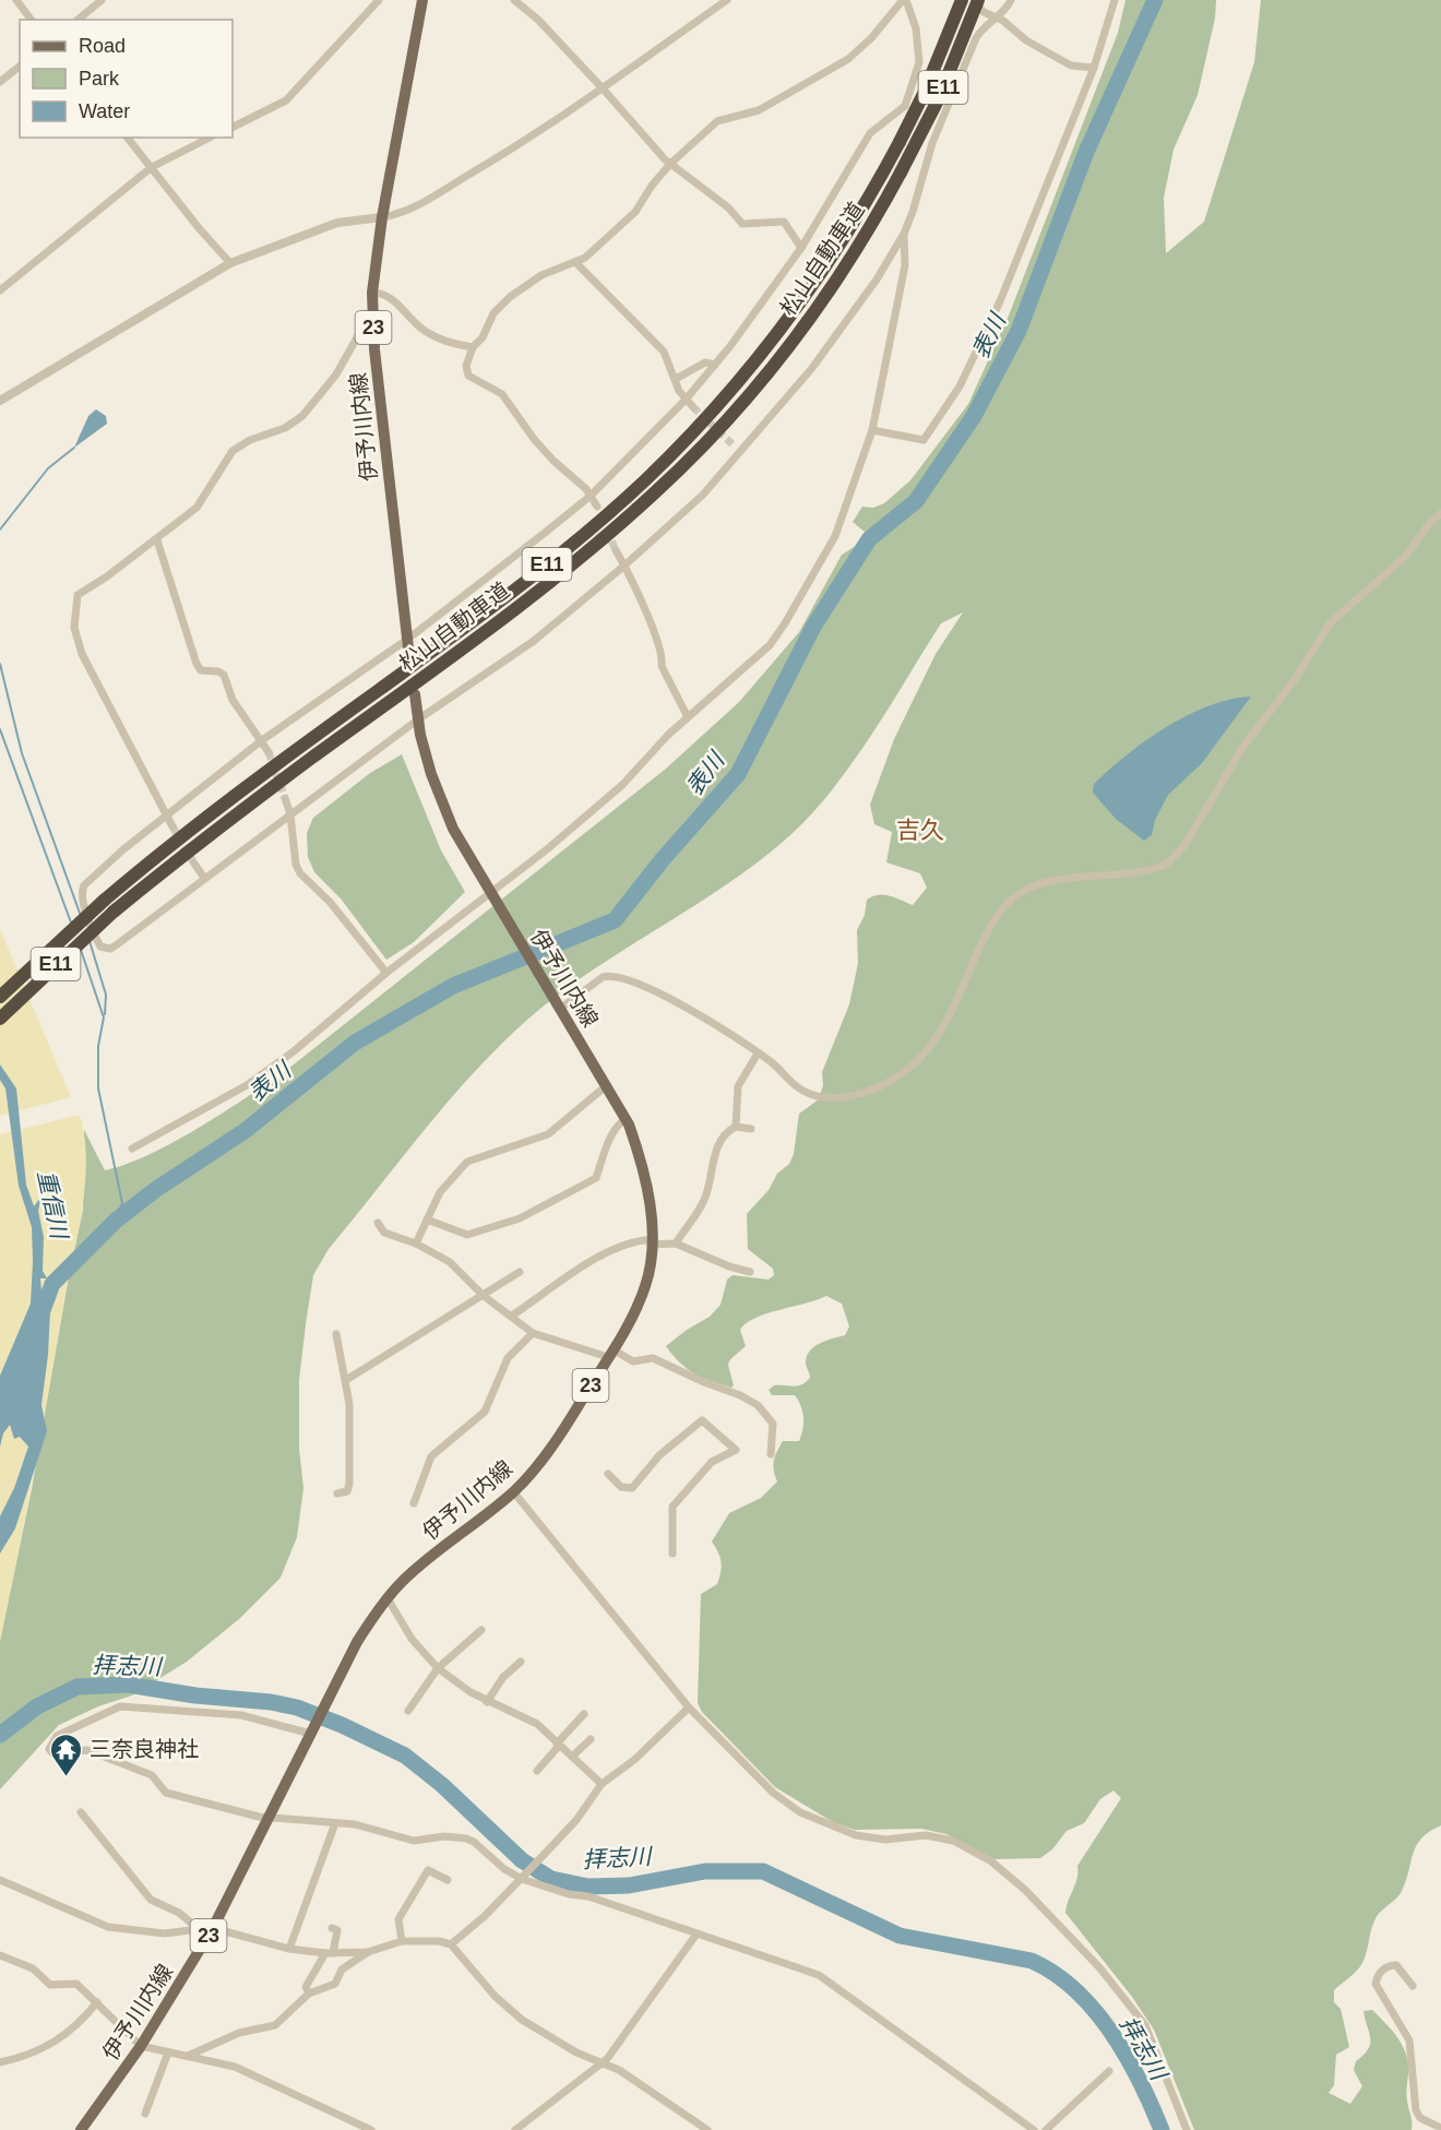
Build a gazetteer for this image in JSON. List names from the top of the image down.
{
  "streets": {
    "highway": ["E11", "松山自動車道"],
    "main road": ["23", "伊予川内線"]
  },
  "districts": ["吉久"],
  "water": ["表川", "重信川", "拝志川"],
  "places": {
    "temple": ["三奈良神社"]
  },
  "legend": ["Road", "Park", "Water"]
}
